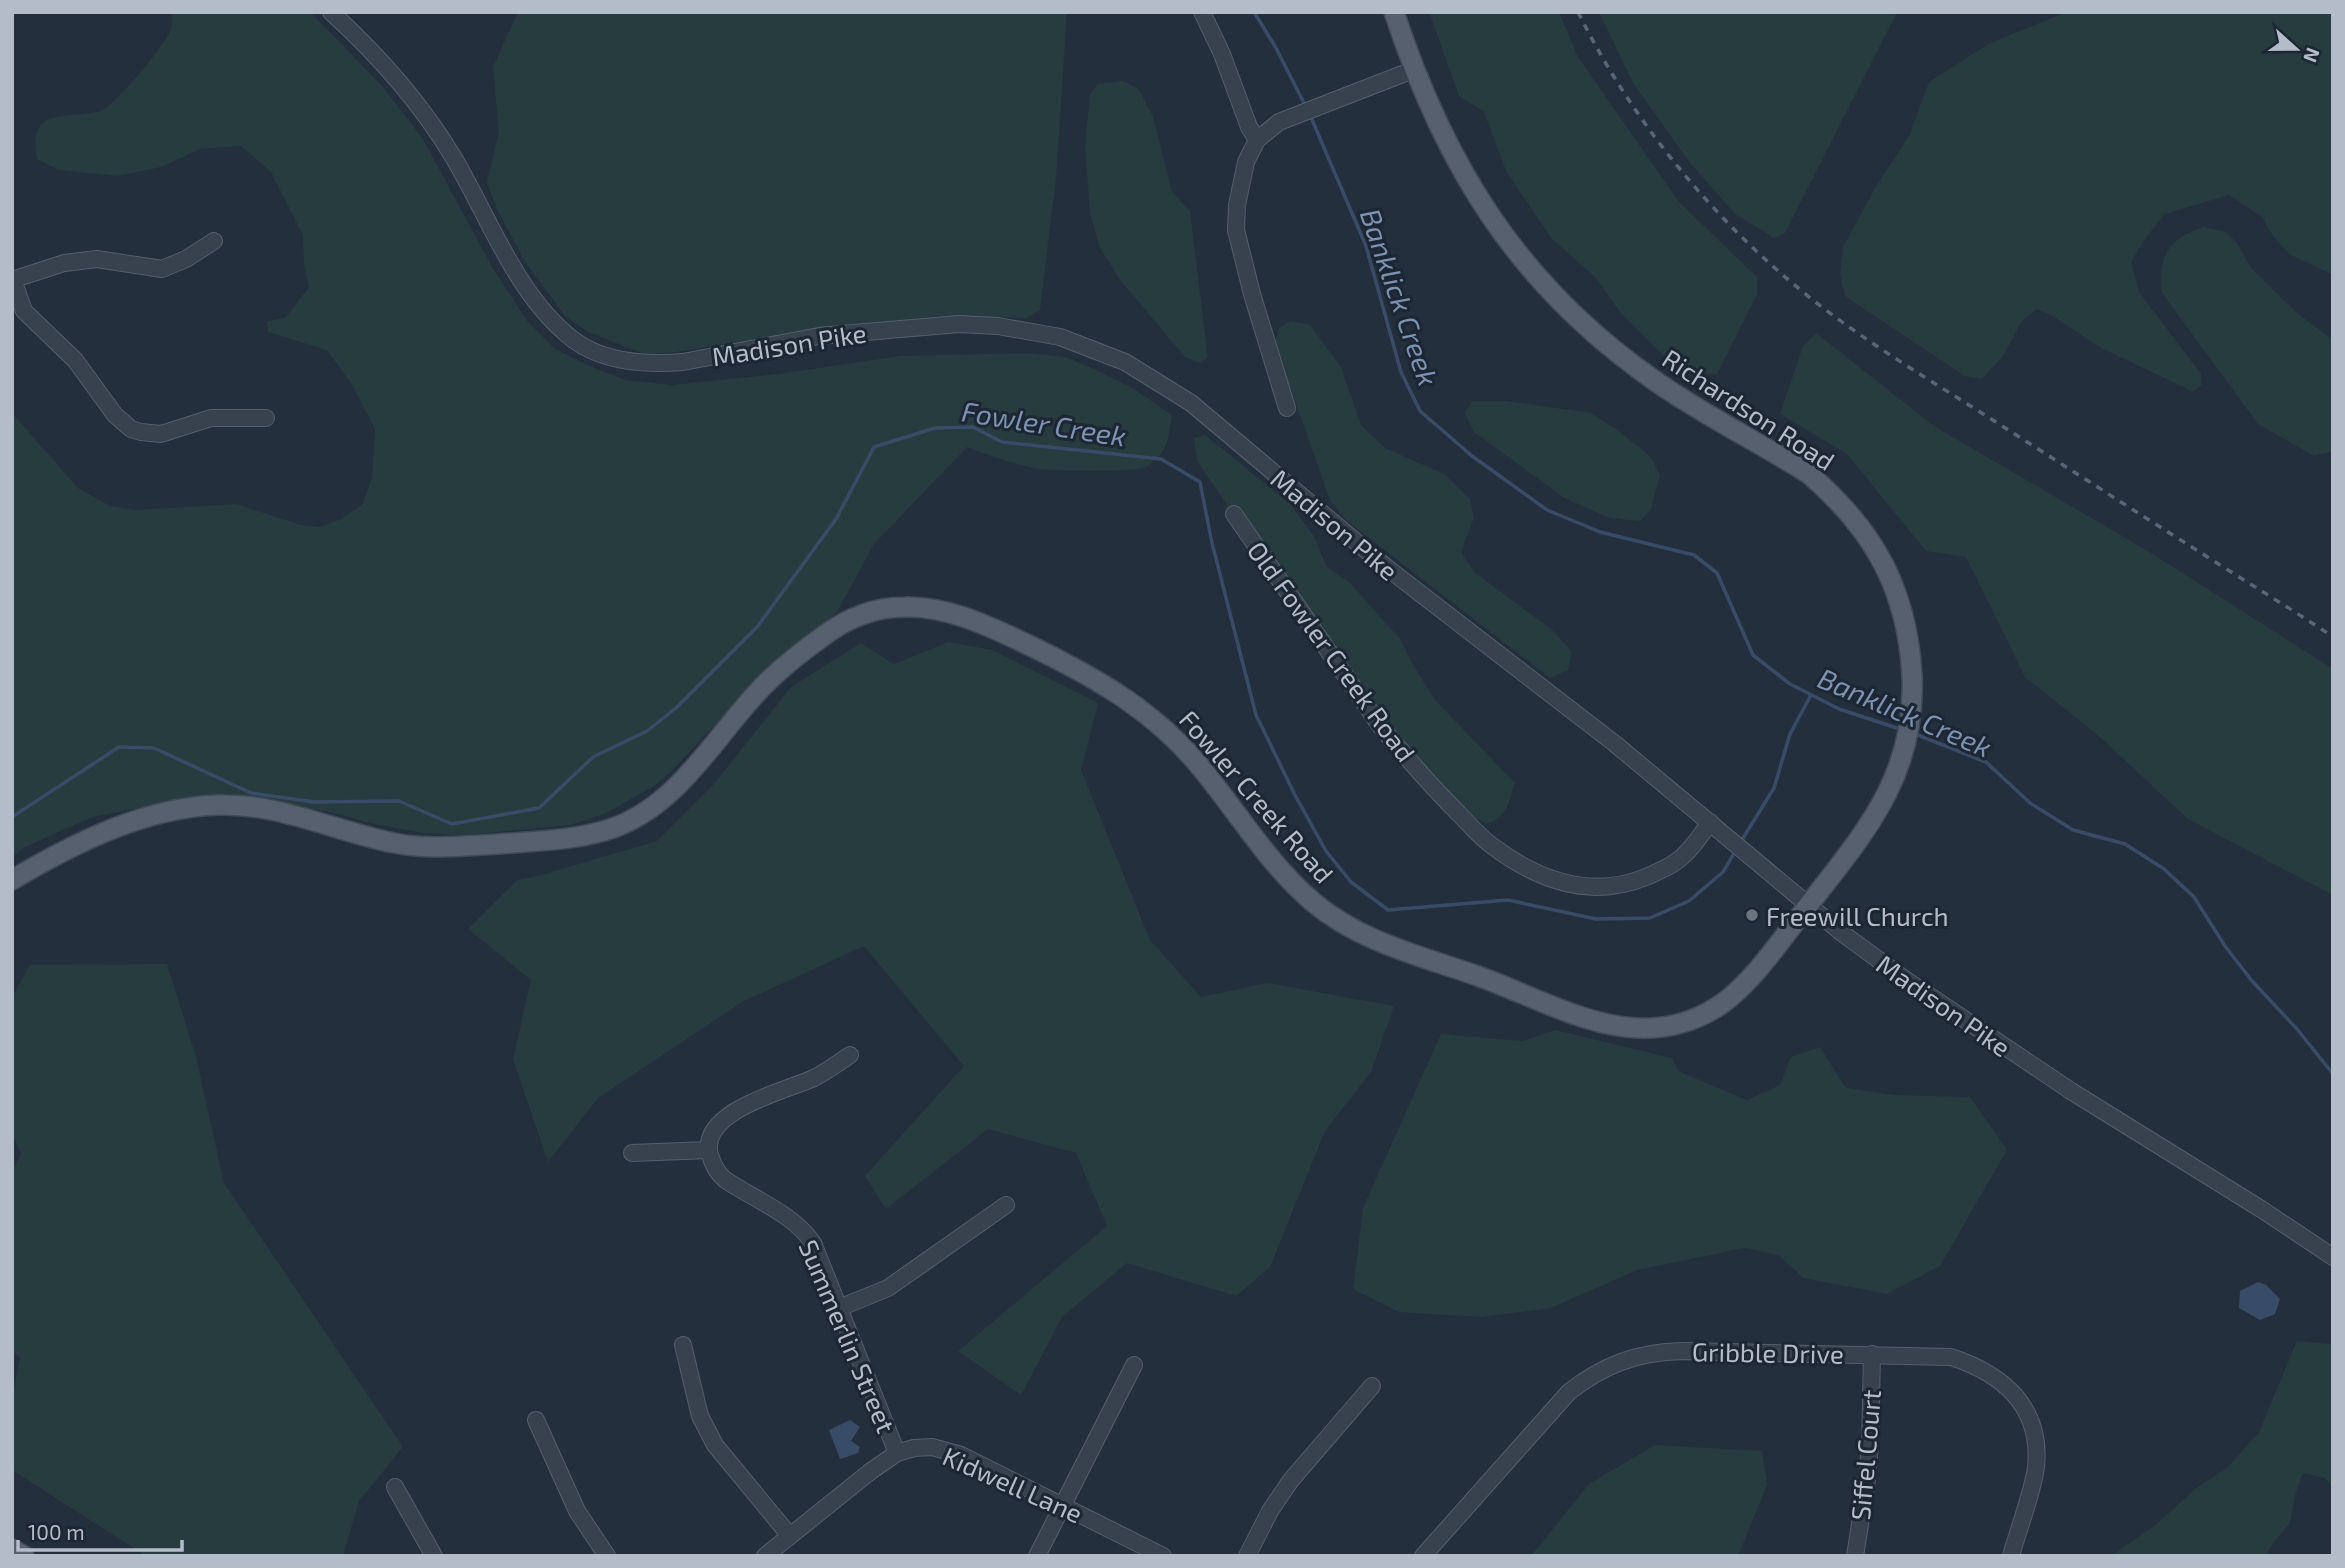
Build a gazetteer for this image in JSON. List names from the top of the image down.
{
  "streets": {
    "main road": ["Richardson Road", "Fowler Creek Road"],
    "street": [
      "Madison Pike",
      "Old Fowler Creek Road",
      "Summerlin Street",
      "Gribble Drive",
      "Siffel Court",
      "Kidwell Lane"
    ]
  },
  "crossings": [
    ["Madison Pike", "Richardson Road"],
    ["Madison Pike", "Old Fowler Creek Road"],
    ["Madison Pike", "Fowler Creek Road"],
    ["Richardson Road", "Fowler Creek Road"],
    ["Summerlin Street", "Kidwell Lane"],
    ["Gribble Drive", "Siffel Court"]
  ],
  "water": ["Banklick Creek", "Fowler Creek"],
  "places": ["Freewill Church"],
  "scale_bar": "100 m",
  "north": "right"
}
